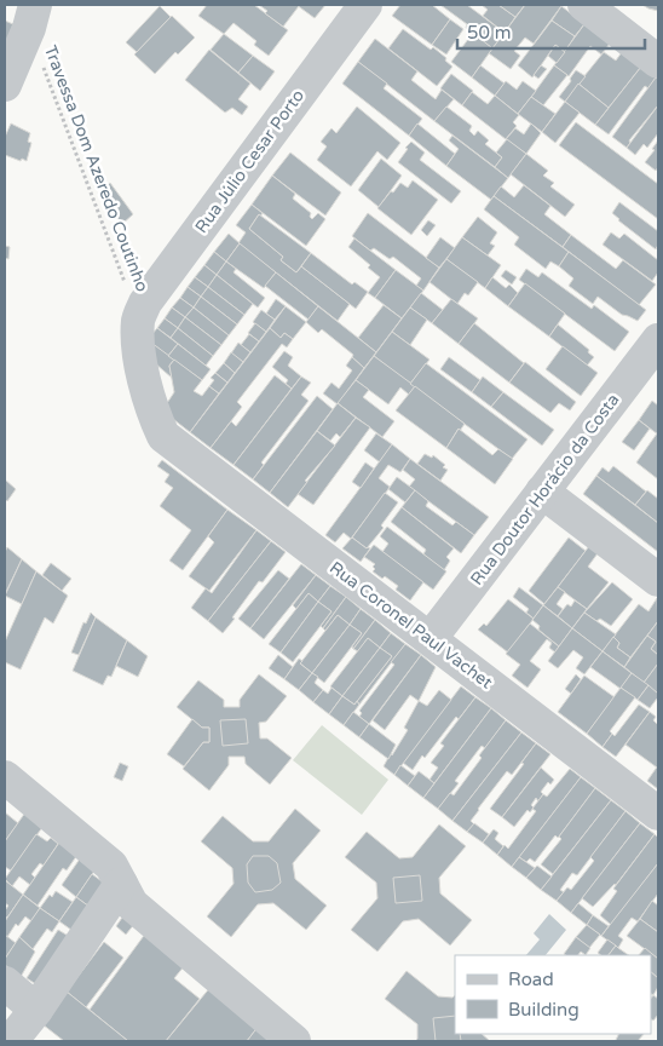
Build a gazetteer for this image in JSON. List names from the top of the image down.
{
  "streets": {
    "street": ["Rua Júlio Cesar Porto", "Rua Doutor Horácio da Costa", "Rua Coronel Paul Vachet"],
    "path": ["Travessa Dom Azeredo Coutinho"]
  },
  "crossings": [
    ["Rua Júlio Cesar Porto", "Travessa Dom Azeredo Coutinho"],
    ["Rua Júlio Cesar Porto", "Rua Coronel Paul Vachet"],
    ["Travessa Dom Azeredo Coutinho", "Rua Coronel Paul Vachet"],
    ["Rua Doutor Horácio da Costa", "Rua Coronel Paul Vachet"]
  ],
  "legend": ["Road", "Building"],
  "scale_bar": "50 m"
}
